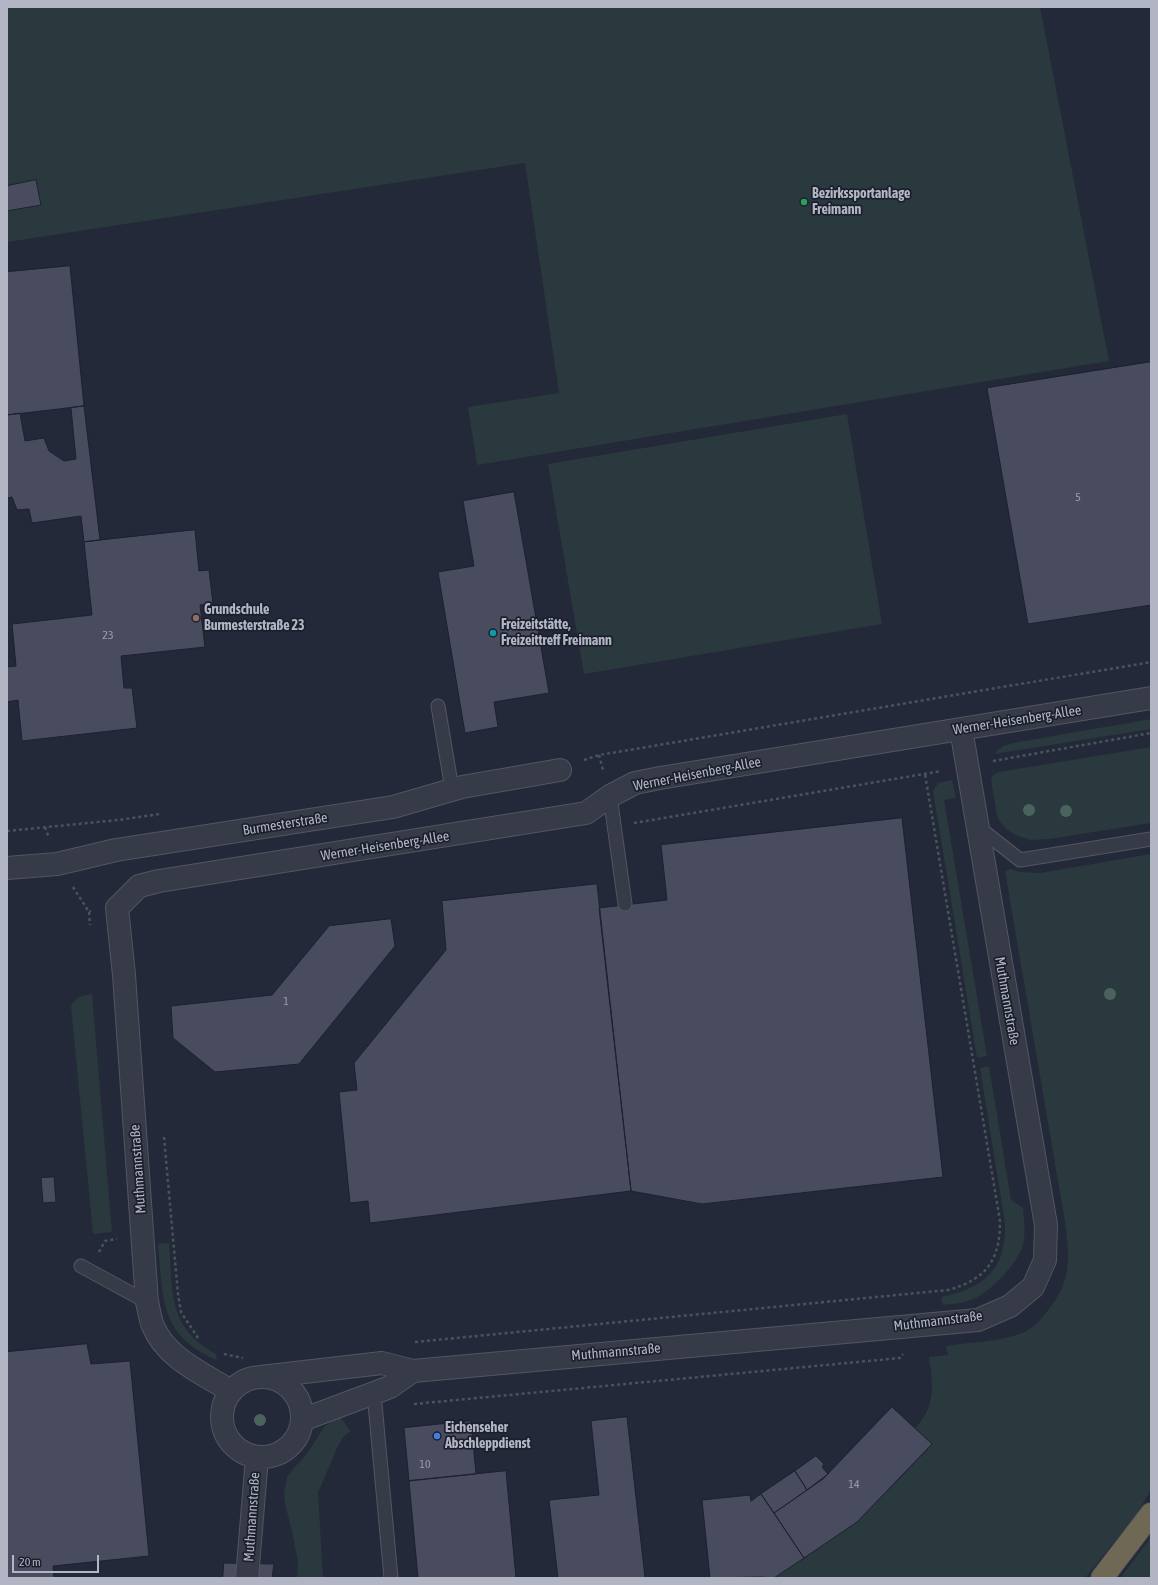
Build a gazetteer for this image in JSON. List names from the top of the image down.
{
  "streets": {
    "street": ["Werner-Heisenberg-Allee", "Burmesterstraße", "Muthmannstraße"]
  },
  "crossings": [
    ["Werner-Heisenberg-Allee", "Muthmannstraße"]
  ],
  "places": [
    "Bezirkssportanlage Freimann",
    "Grundschule Burmesterstraße 23",
    "Freizeitstätte, Freizeittreff Freimann",
    "Eichenseher Abschleppdienst"
  ],
  "house_numbers": [
    "5",
    "23",
    "1",
    "10",
    "14"
  ],
  "scale_bar": "20 m"
}
